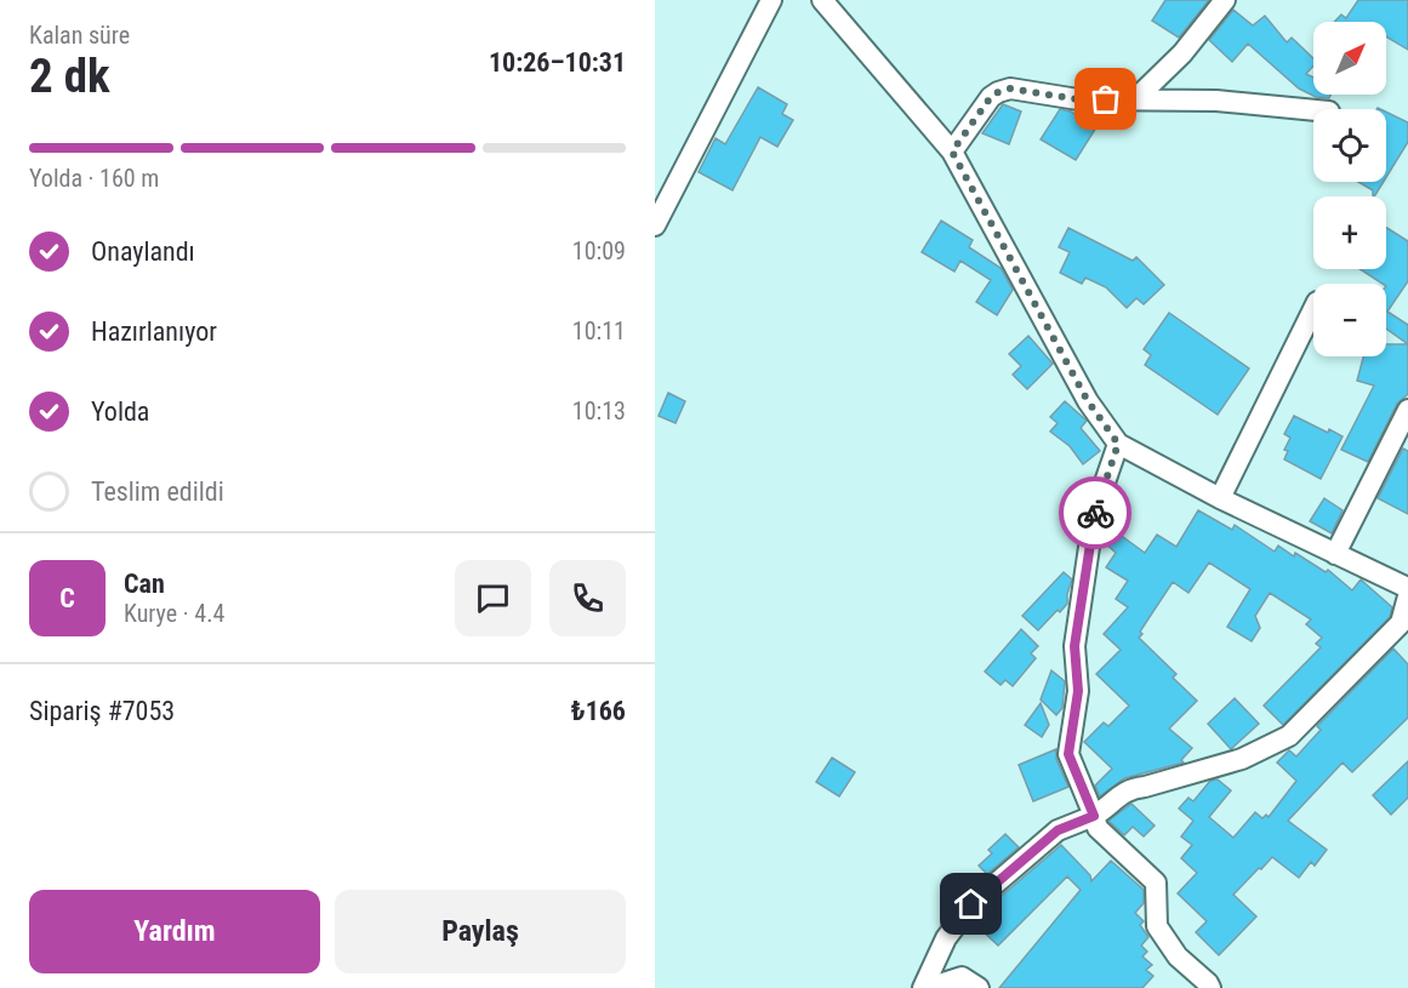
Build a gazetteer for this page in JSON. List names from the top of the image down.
{
  "north": "top right",
  "page": {
    "heading": ["2 dk", "Kalan süre", "10:26–10:31"],
    "panel": [
      "Can",
      "Kurye · 4.4",
      "Sipariş #7053",
      "₺166"
    ],
    "map_buttons": ["+", "−"],
    "bar": "Yolda · 160 m",
    "list": [
      ["Onaylandı", "10:09"],
      ["Hazırlanıyor", "10:11"],
      ["Yolda", "10:13"],
      "Teslim edildi"
    ],
    "round": "C",
    "buttons": ["Yardım", "Paylaş"]
  }
}
